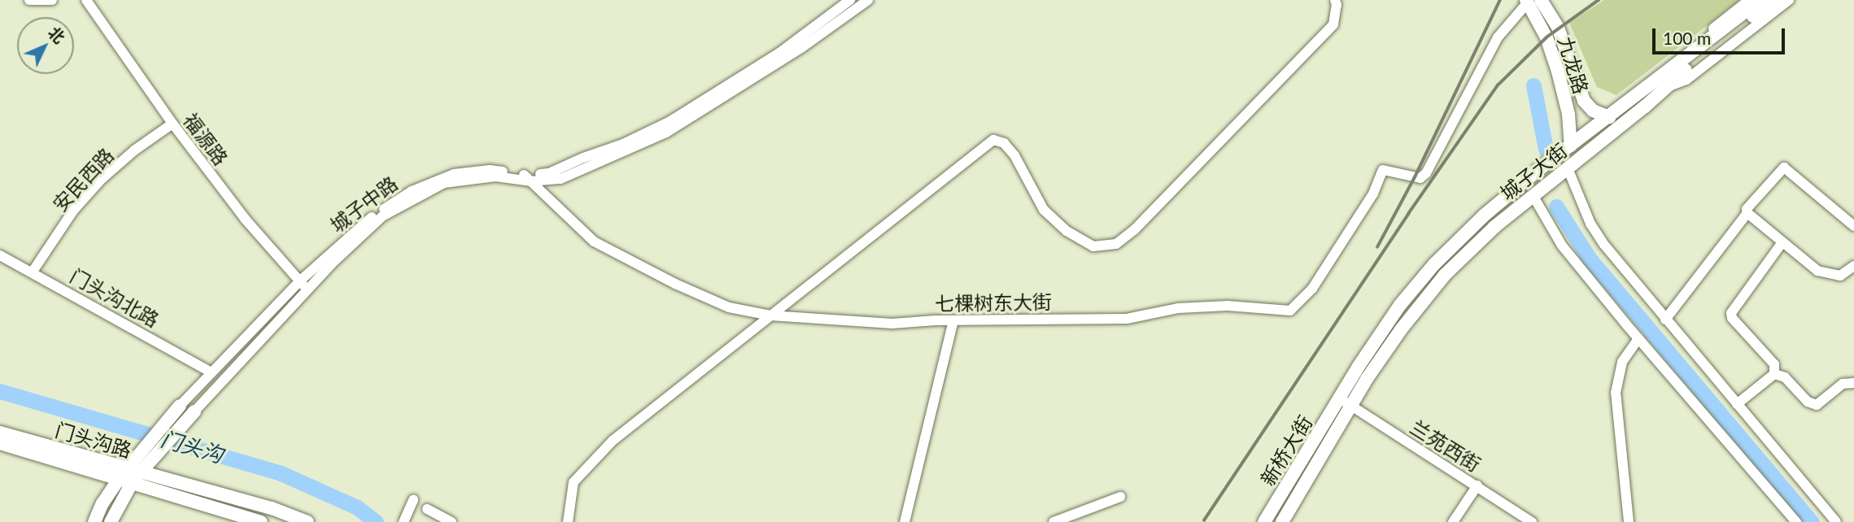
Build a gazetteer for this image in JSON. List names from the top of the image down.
{
  "streets": {
    "main road": [
      "九龙路",
      "城子大街",
      "城子中路",
      "门头沟路",
      "新桥大街"
    ],
    "street": [
      "福源路",
      "安民西路",
      "门头沟北路",
      "七棵树东大街",
      "兰苑西街"
    ]
  },
  "crossings": [
    ["九龙路", "城子大街"],
    ["九龙路", "七棵树东大街"],
    ["福源路", "安民西路"],
    ["福源路", "城子中路"],
    ["城子大街", "兰苑西街"],
    ["城子大街", "新桥大街"],
    ["安民西路", "门头沟北路"],
    ["城子中路", "门头沟北路"],
    ["城子中路", "七棵树东大街"],
    ["城子中路", "门头沟路"],
    ["兰苑西街", "新桥大街"]
  ],
  "water": ["门头沟"],
  "scale_bar": "100 m",
  "north": "top right"
}
